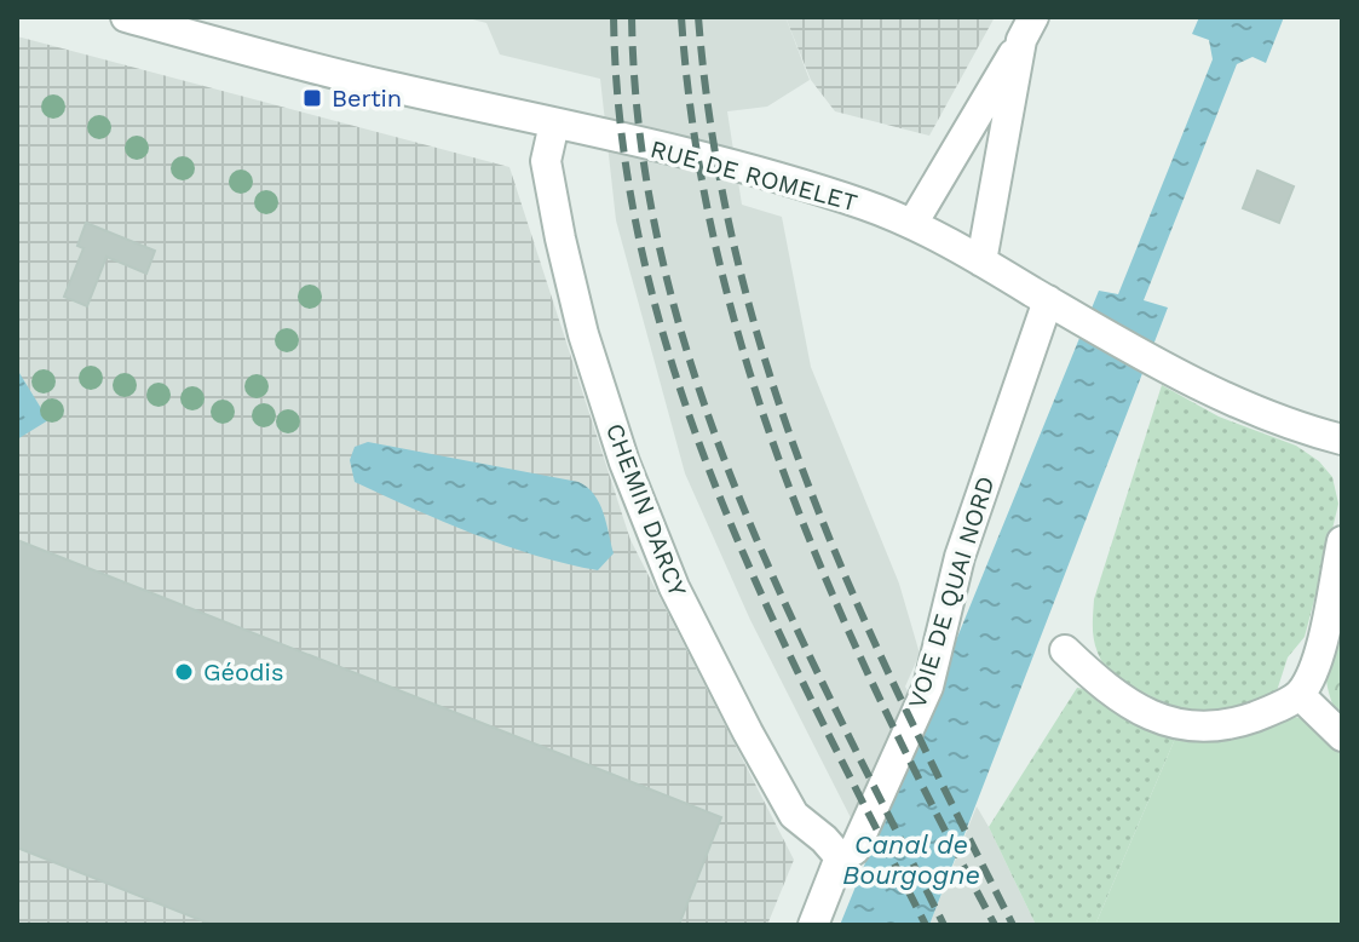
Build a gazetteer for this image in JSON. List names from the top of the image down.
{
  "streets": {
    "street": ["RUE DE ROMELET", "CHEMIN DARCY", "VOIE DE QUAI NORD"]
  },
  "crossings": [
    ["RUE DE ROMELET", "CHEMIN DARCY"],
    ["RUE DE ROMELET", "VOIE DE QUAI NORD"],
    ["CHEMIN DARCY", "VOIE DE QUAI NORD"]
  ],
  "water": ["Canal de Bourgogne"],
  "places": {
    "transit": ["Bertin"],
    "other": ["Géodis"]
  }
}
